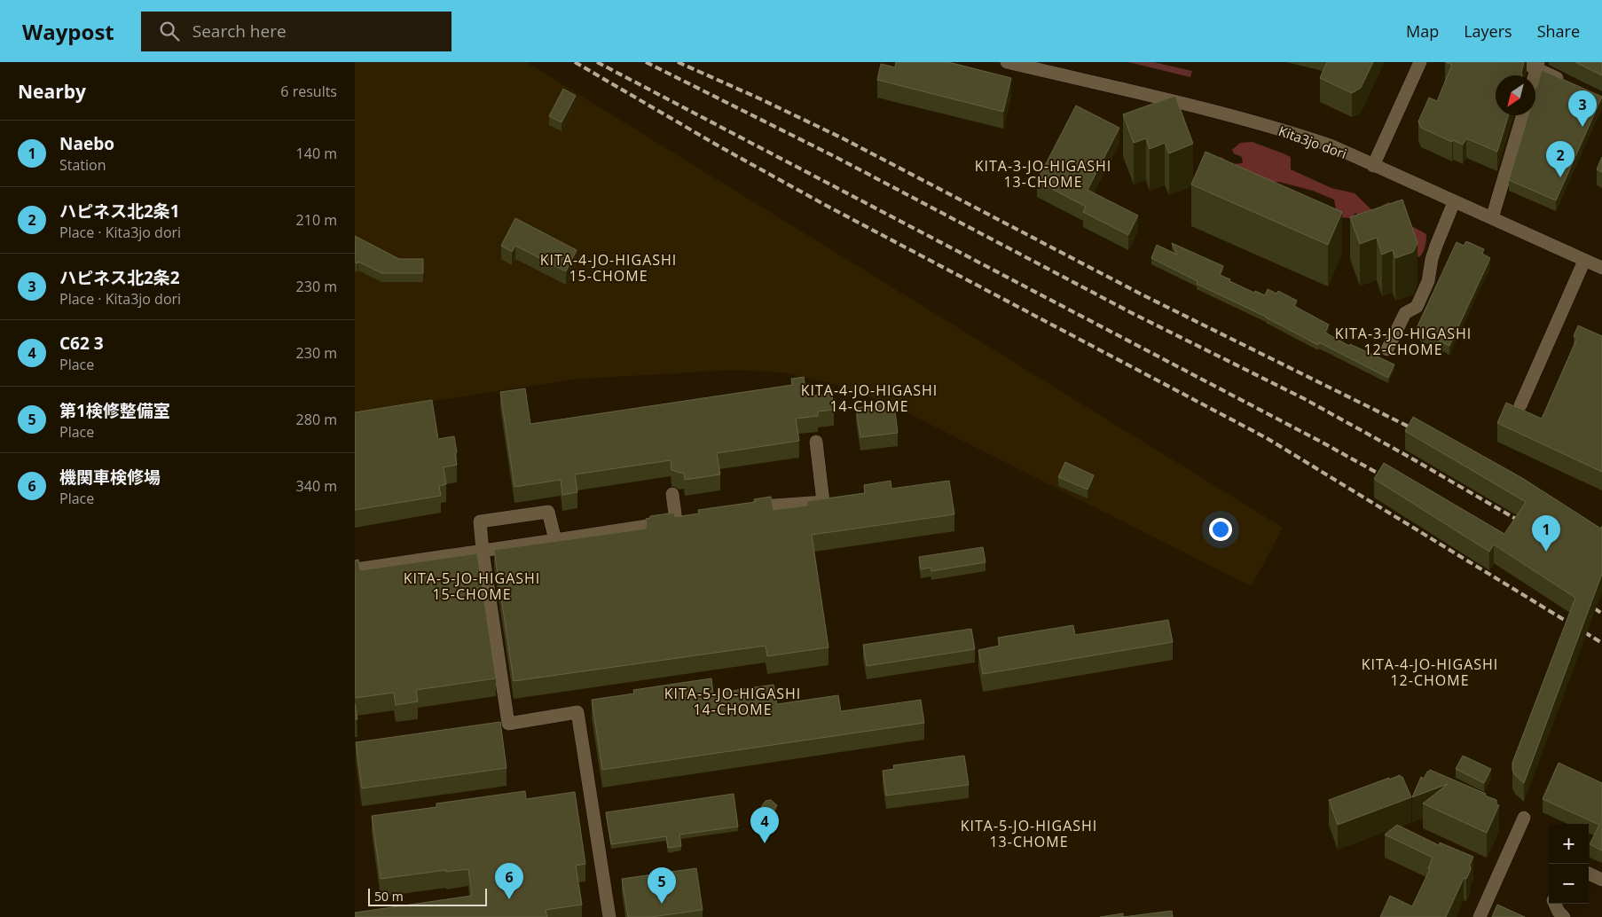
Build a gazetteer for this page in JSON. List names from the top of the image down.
{
  "streets": {
    "street": ["Kita3jo dori"]
  },
  "districts": [
    "KITA-3-JO-HIGASHI 13-CHOME",
    "KITA-4-JO-HIGASHI 15-CHOME",
    "KITA-3-JO-HIGASHI 12-CHOME",
    "KITA-4-JO-HIGASHI 14-CHOME",
    "KITA-5-JO-HIGASHI 15-CHOME",
    "KITA-4-JO-HIGASHI 12-CHOME",
    "KITA-5-JO-HIGASHI 14-CHOME",
    "KITA-5-JO-HIGASHI 13-CHOME"
  ],
  "scale_bar": "50 m",
  "north": "bottom left",
  "page": {
    "header": "Waypost",
    "search": "Search here",
    "nav": ["Map", "Layers", "Share"],
    "heading": ["Nearby", "6 results"],
    "pins": [
      "3",
      "2",
      "1",
      "4",
      "6",
      "5"
    ],
    "list": [
      {
        "mark": "1",
        "name": "Naebo",
        "note": "Station",
        "value": "140 m"
      },
      {
        "mark": "2",
        "name": "ハピネス北2条1",
        "note": "Place · Kita3jo dori",
        "value": "210 m"
      },
      {
        "mark": "3",
        "name": "ハピネス北2条2",
        "note": "Place · Kita3jo dori",
        "value": "230 m"
      },
      {
        "mark": "4",
        "name": "C62 3",
        "note": "Place",
        "value": "230 m"
      },
      {
        "mark": "5",
        "name": "第1検修整備室",
        "note": "Place",
        "value": "280 m"
      },
      {
        "mark": "6",
        "name": "機関車検修場",
        "note": "Place",
        "value": "340 m"
      }
    ],
    "map_buttons": ["+", "−"],
    "scale": "50 m"
  }
}
